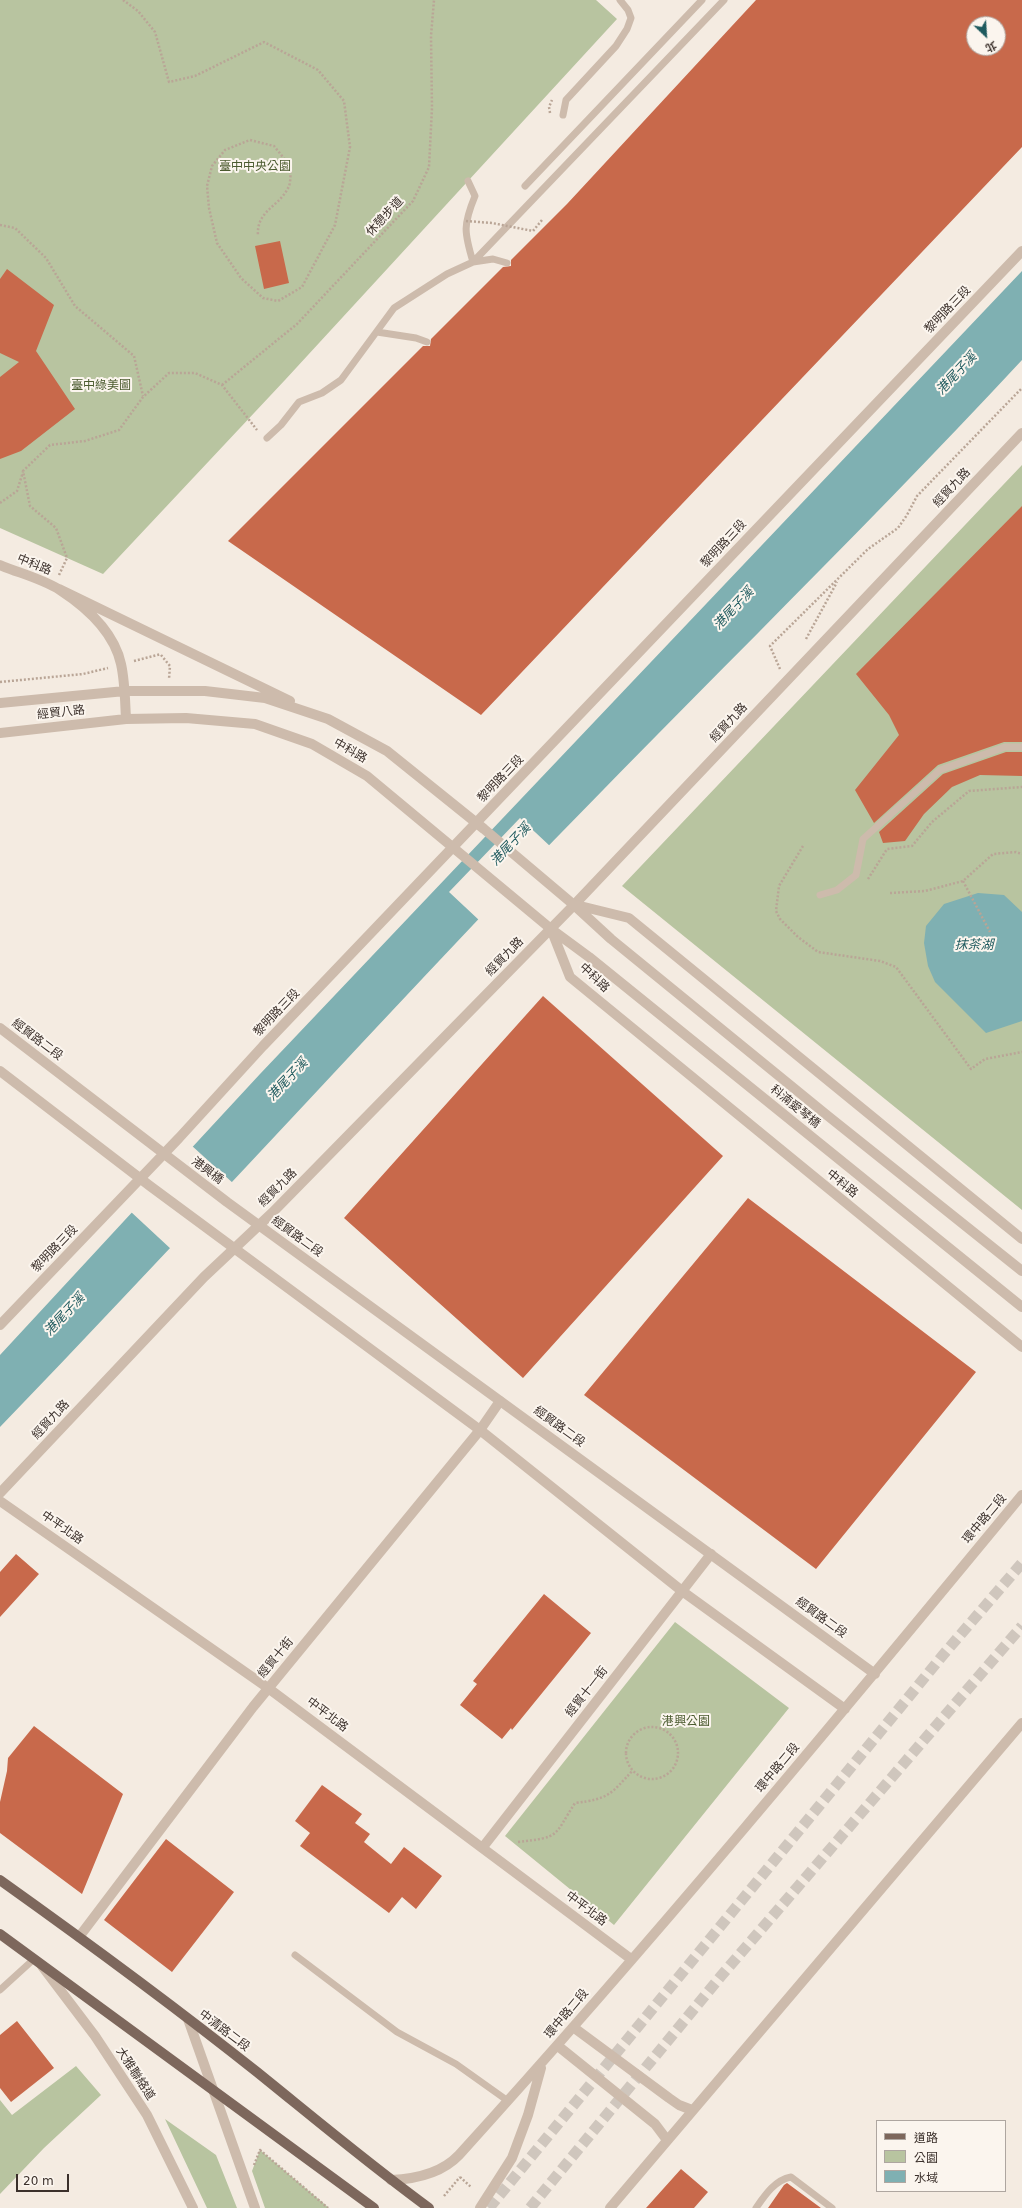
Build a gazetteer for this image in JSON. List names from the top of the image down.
{
  "streets": {
    "main road": ["中清路二段"],
    "street": [
      "黎明路三段",
      "經貿九路",
      "中科路",
      "經貿八路",
      "經貿路二段",
      "科湳愛琴橋",
      "港興橋",
      "環中路二段",
      "中平北路",
      "經貿十街",
      "經貿十一街",
      "大雅聯絡道"
    ],
    "path": ["休憩步道"]
  },
  "crossings": [
    ["黎明路三段", "中科路"],
    ["黎明路三段", "經貿路二段"],
    ["黎明路三段", "港興橋"],
    ["經貿九路", "中科路"],
    ["經貿九路", "經貿路二段"],
    ["經貿九路", "科湳愛琴橋"],
    ["中科路", "經貿八路"],
    ["中科路", "科湳愛琴橋"],
    ["經貿路二段", "港興橋"],
    ["經貿路二段", "環中路二段"],
    ["經貿路二段", "經貿十街"],
    ["經貿路二段", "經貿十一街"],
    ["環中路二段", "中平北路"],
    ["環中路二段", "中清路二段"],
    ["中平北路", "經貿十街"],
    ["中平北路", "經貿十一街"],
    ["經貿十街", "中清路二段"]
  ],
  "water": ["港尾子溪", "抹茶湖"],
  "parks": ["臺中中央公園", "臺中綠美圖", "港興公園"],
  "legend": ["道路", "公園", "水域"],
  "scale_bar": "20 m",
  "north": "bottom right"
}
